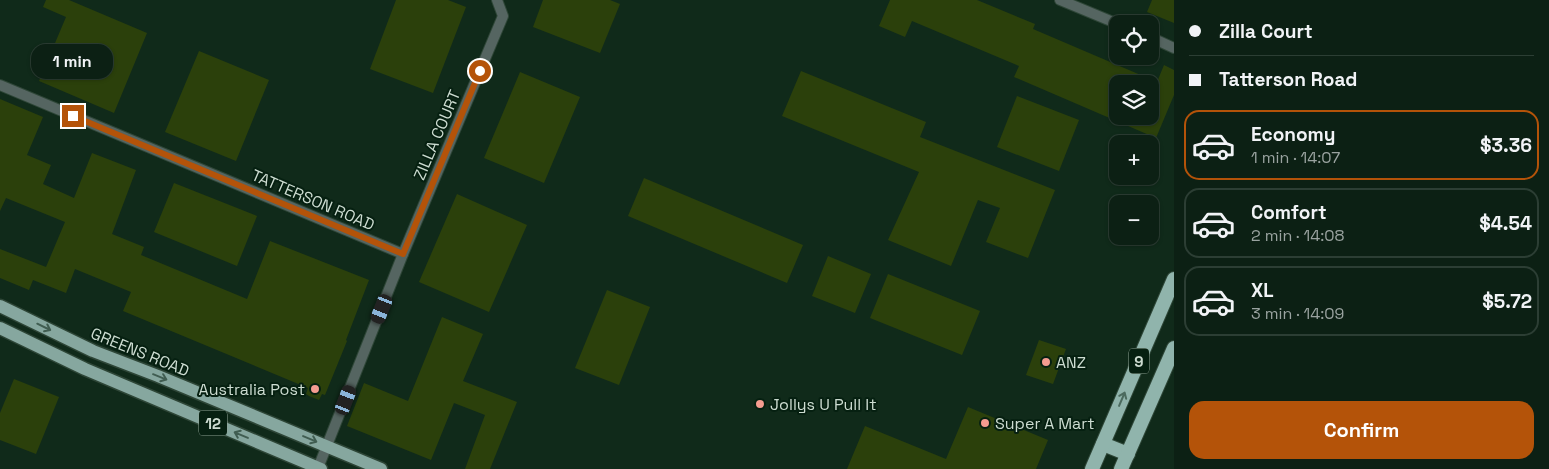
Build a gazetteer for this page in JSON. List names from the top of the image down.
{
  "streets": {
    "highway": ["9"],
    "main road": ["GREENS ROAD", "12"],
    "street": ["ZILLA COURT", "TATTERSON ROAD"]
  },
  "crossings": [
    ["ZILLA COURT", "TATTERSON ROAD"]
  ],
  "places": [
    "ANZ",
    "Australia Post",
    "Jollys U Pull It",
    "Super A Mart"
  ],
  "page": {
    "banner": ["Zilla Court", "Tatterson Road"],
    "map_buttons": ["+", "−"],
    "bubble": "1 min",
    "list": [
      {
        "name": "Economy",
        "note": "1 min · 14:07",
        "value": "$3.36"
      },
      {
        "name": "Comfort",
        "note": "2 min · 14:08",
        "value": "$4.54"
      },
      {
        "name": "XL",
        "note": "3 min · 14:09",
        "value": "$5.72"
      }
    ],
    "buttons": "Confirm"
  }
}
